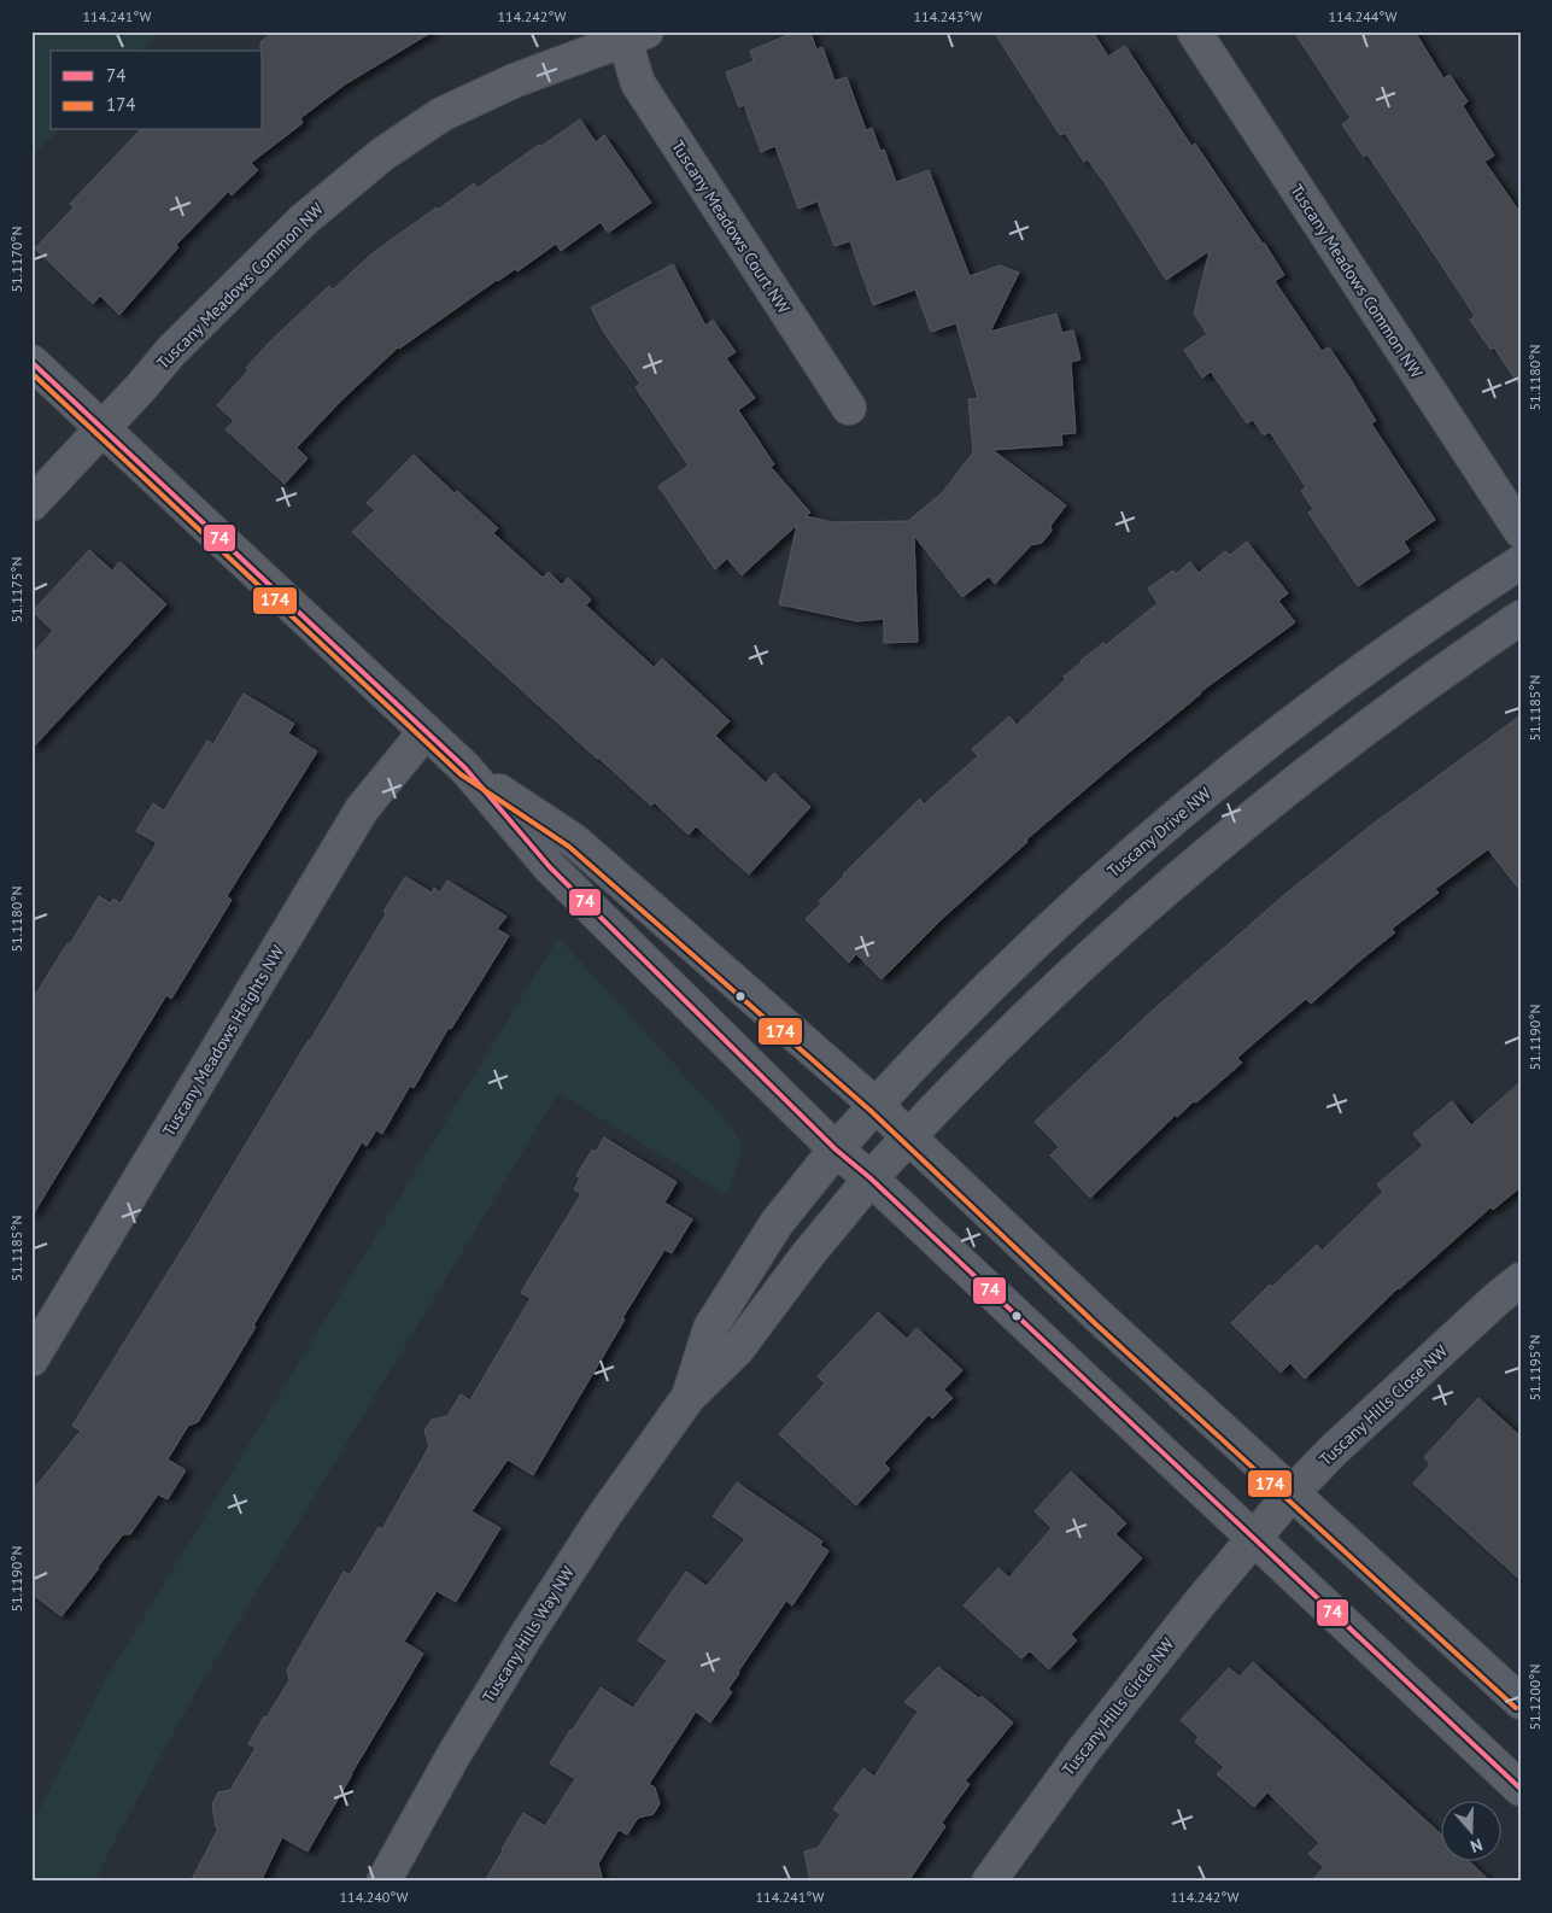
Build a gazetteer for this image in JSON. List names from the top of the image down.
{
  "streets": {
    "street": [
      "Tuscany Meadows Court NW",
      "Tuscany Meadows Common NW",
      "Tuscany Drive NW",
      "Tuscany Meadows Heights NW",
      "Tuscany Hills Close NW",
      "Tuscany Hills Way NW",
      "Tuscany Hills Circle NW"
    ]
  },
  "crossings": [
    ["Tuscany Meadows Court NW", "Tuscany Meadows Common NW"],
    ["Tuscany Drive NW", "Tuscany Hills Way NW"],
    ["Tuscany Hills Close NW", "Tuscany Hills Circle NW"]
  ],
  "lines": ["transit line 74", "transit line 174"],
  "legend": ["74", "174"],
  "north": "bottom",
  "coordinates": [
    "114.241°W",
    "114.242°W",
    "114.243°W",
    "114.244°W",
    "51.1170°N",
    "51.1180°N",
    "51.1175°N",
    "51.1185°N",
    "51.1190°N",
    "51.1195°N",
    "51.1200°N",
    "114.240°W"
  ]
}
